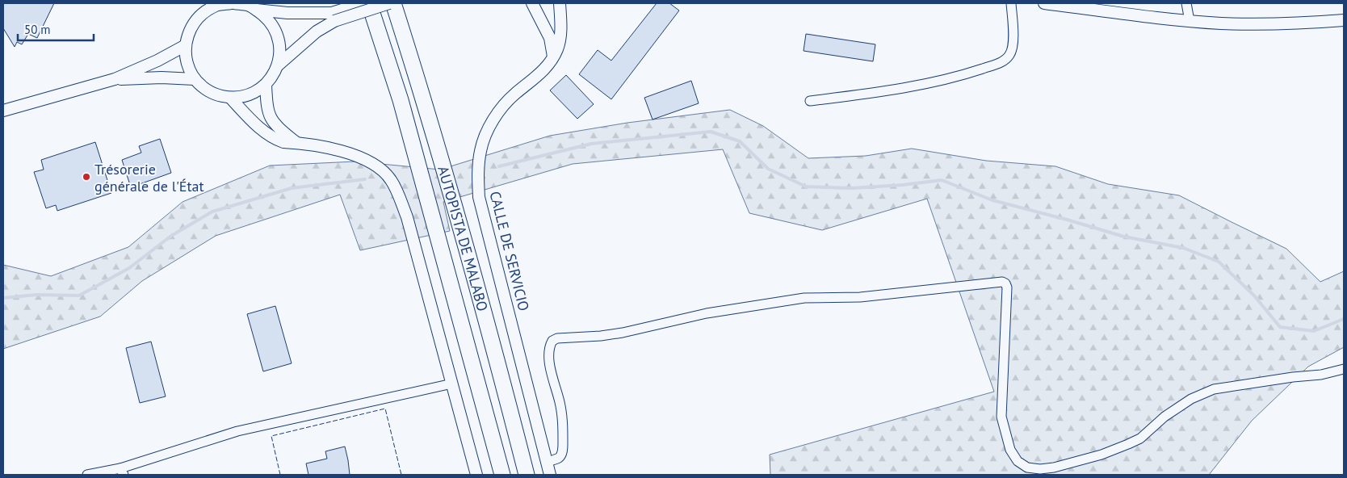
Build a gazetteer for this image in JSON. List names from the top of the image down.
{
  "streets": {
    "highway": ["AUTOPISTA DE MALABO"],
    "street": ["CALLE DE SERVICIO"]
  },
  "places": ["Trésorerie générale de l'État"],
  "scale_bar": "50 m"
}
